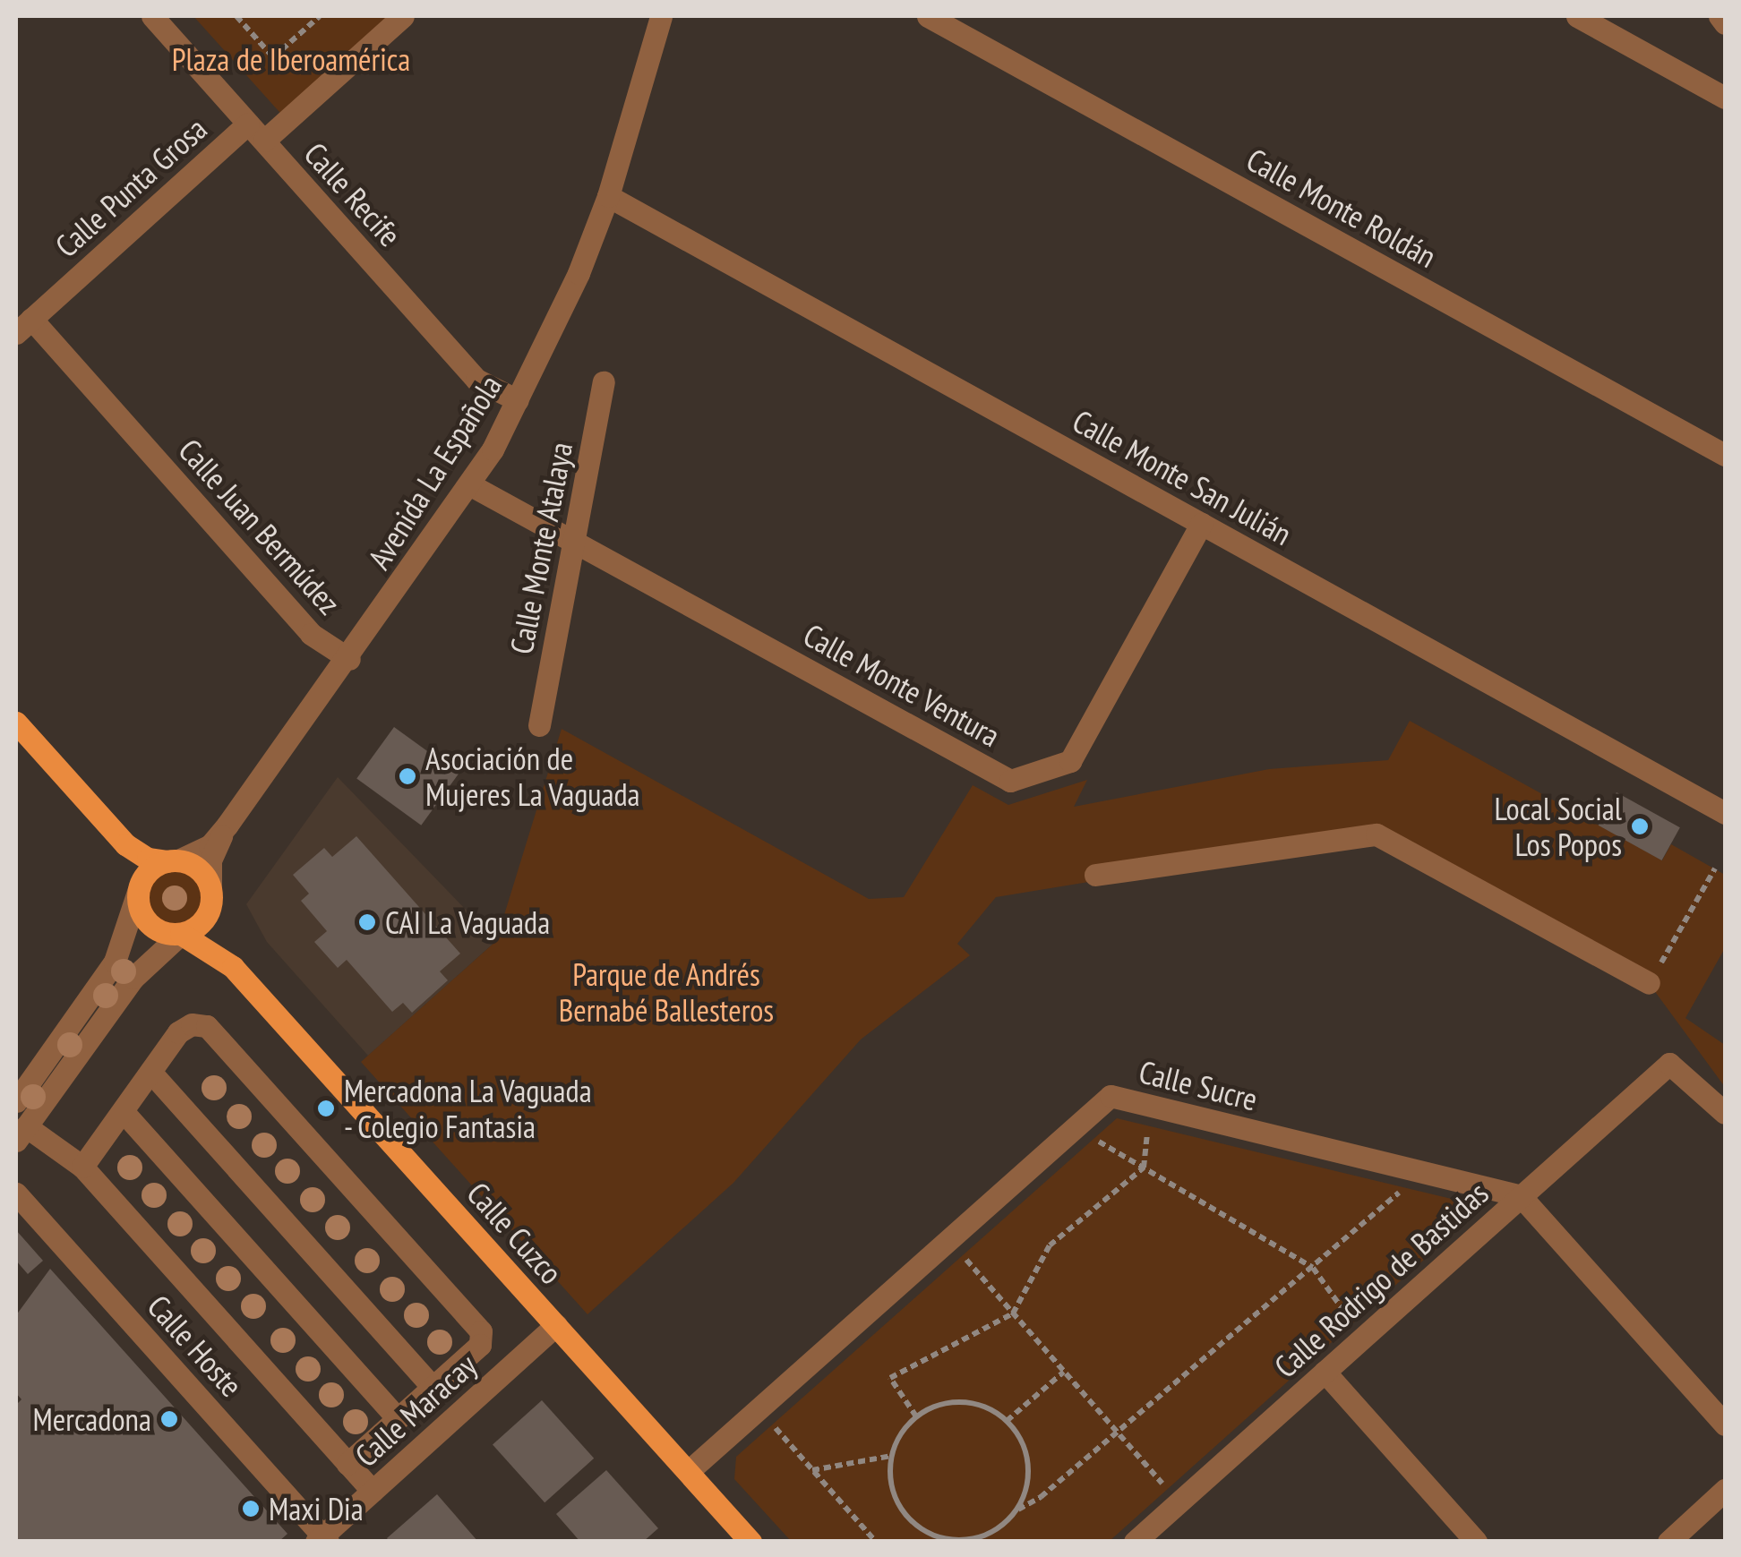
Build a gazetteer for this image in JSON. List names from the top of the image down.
{
  "streets": {
    "main road": ["Calle Cuzco"],
    "street": [
      "Calle Punta Grosa",
      "Calle Recife",
      "Calle Monte Roldán",
      "Avenida La Española",
      "Calle Monte San Julián",
      "Calle Juan Bermúdez",
      "Calle Monte Atalaya",
      "Calle Monte Ventura",
      "Calle Sucre",
      "Calle Rodrigo de Bastidas",
      "Calle Hoste",
      "Calle Maracay"
    ]
  },
  "crossings": [
    ["Calle Punta Grosa", "Calle Recife"],
    ["Calle Punta Grosa", "Calle Juan Bermúdez"],
    ["Calle Recife", "Avenida La Española"],
    ["Avenida La Española", "Calle Monte San Julián"],
    ["Avenida La Española", "Calle Juan Bermúdez"],
    ["Avenida La Española", "Calle Monte Ventura"],
    ["Avenida La Española", "Calle Cuzco"],
    ["Calle Monte San Julián", "Calle Monte Ventura"],
    ["Calle Monte Atalaya", "Calle Monte Ventura"],
    ["Calle Sucre", "Calle Cuzco"],
    ["Calle Sucre", "Calle Rodrigo de Bastidas"],
    ["Calle Cuzco", "Calle Maracay"],
    ["Calle Hoste", "Calle Maracay"]
  ],
  "parks": ["Plaza de Iberoamérica", "Parque de Andrés Bernabé Ballesteros"],
  "places": [
    "Asociación de Mujeres La Vaguada",
    "Local Social Los Popos",
    "CAI La Vaguada",
    "Mercadona La Vaguada - Colegio Fantasia",
    "Mercadona",
    "Maxi Dia"
  ]
}
